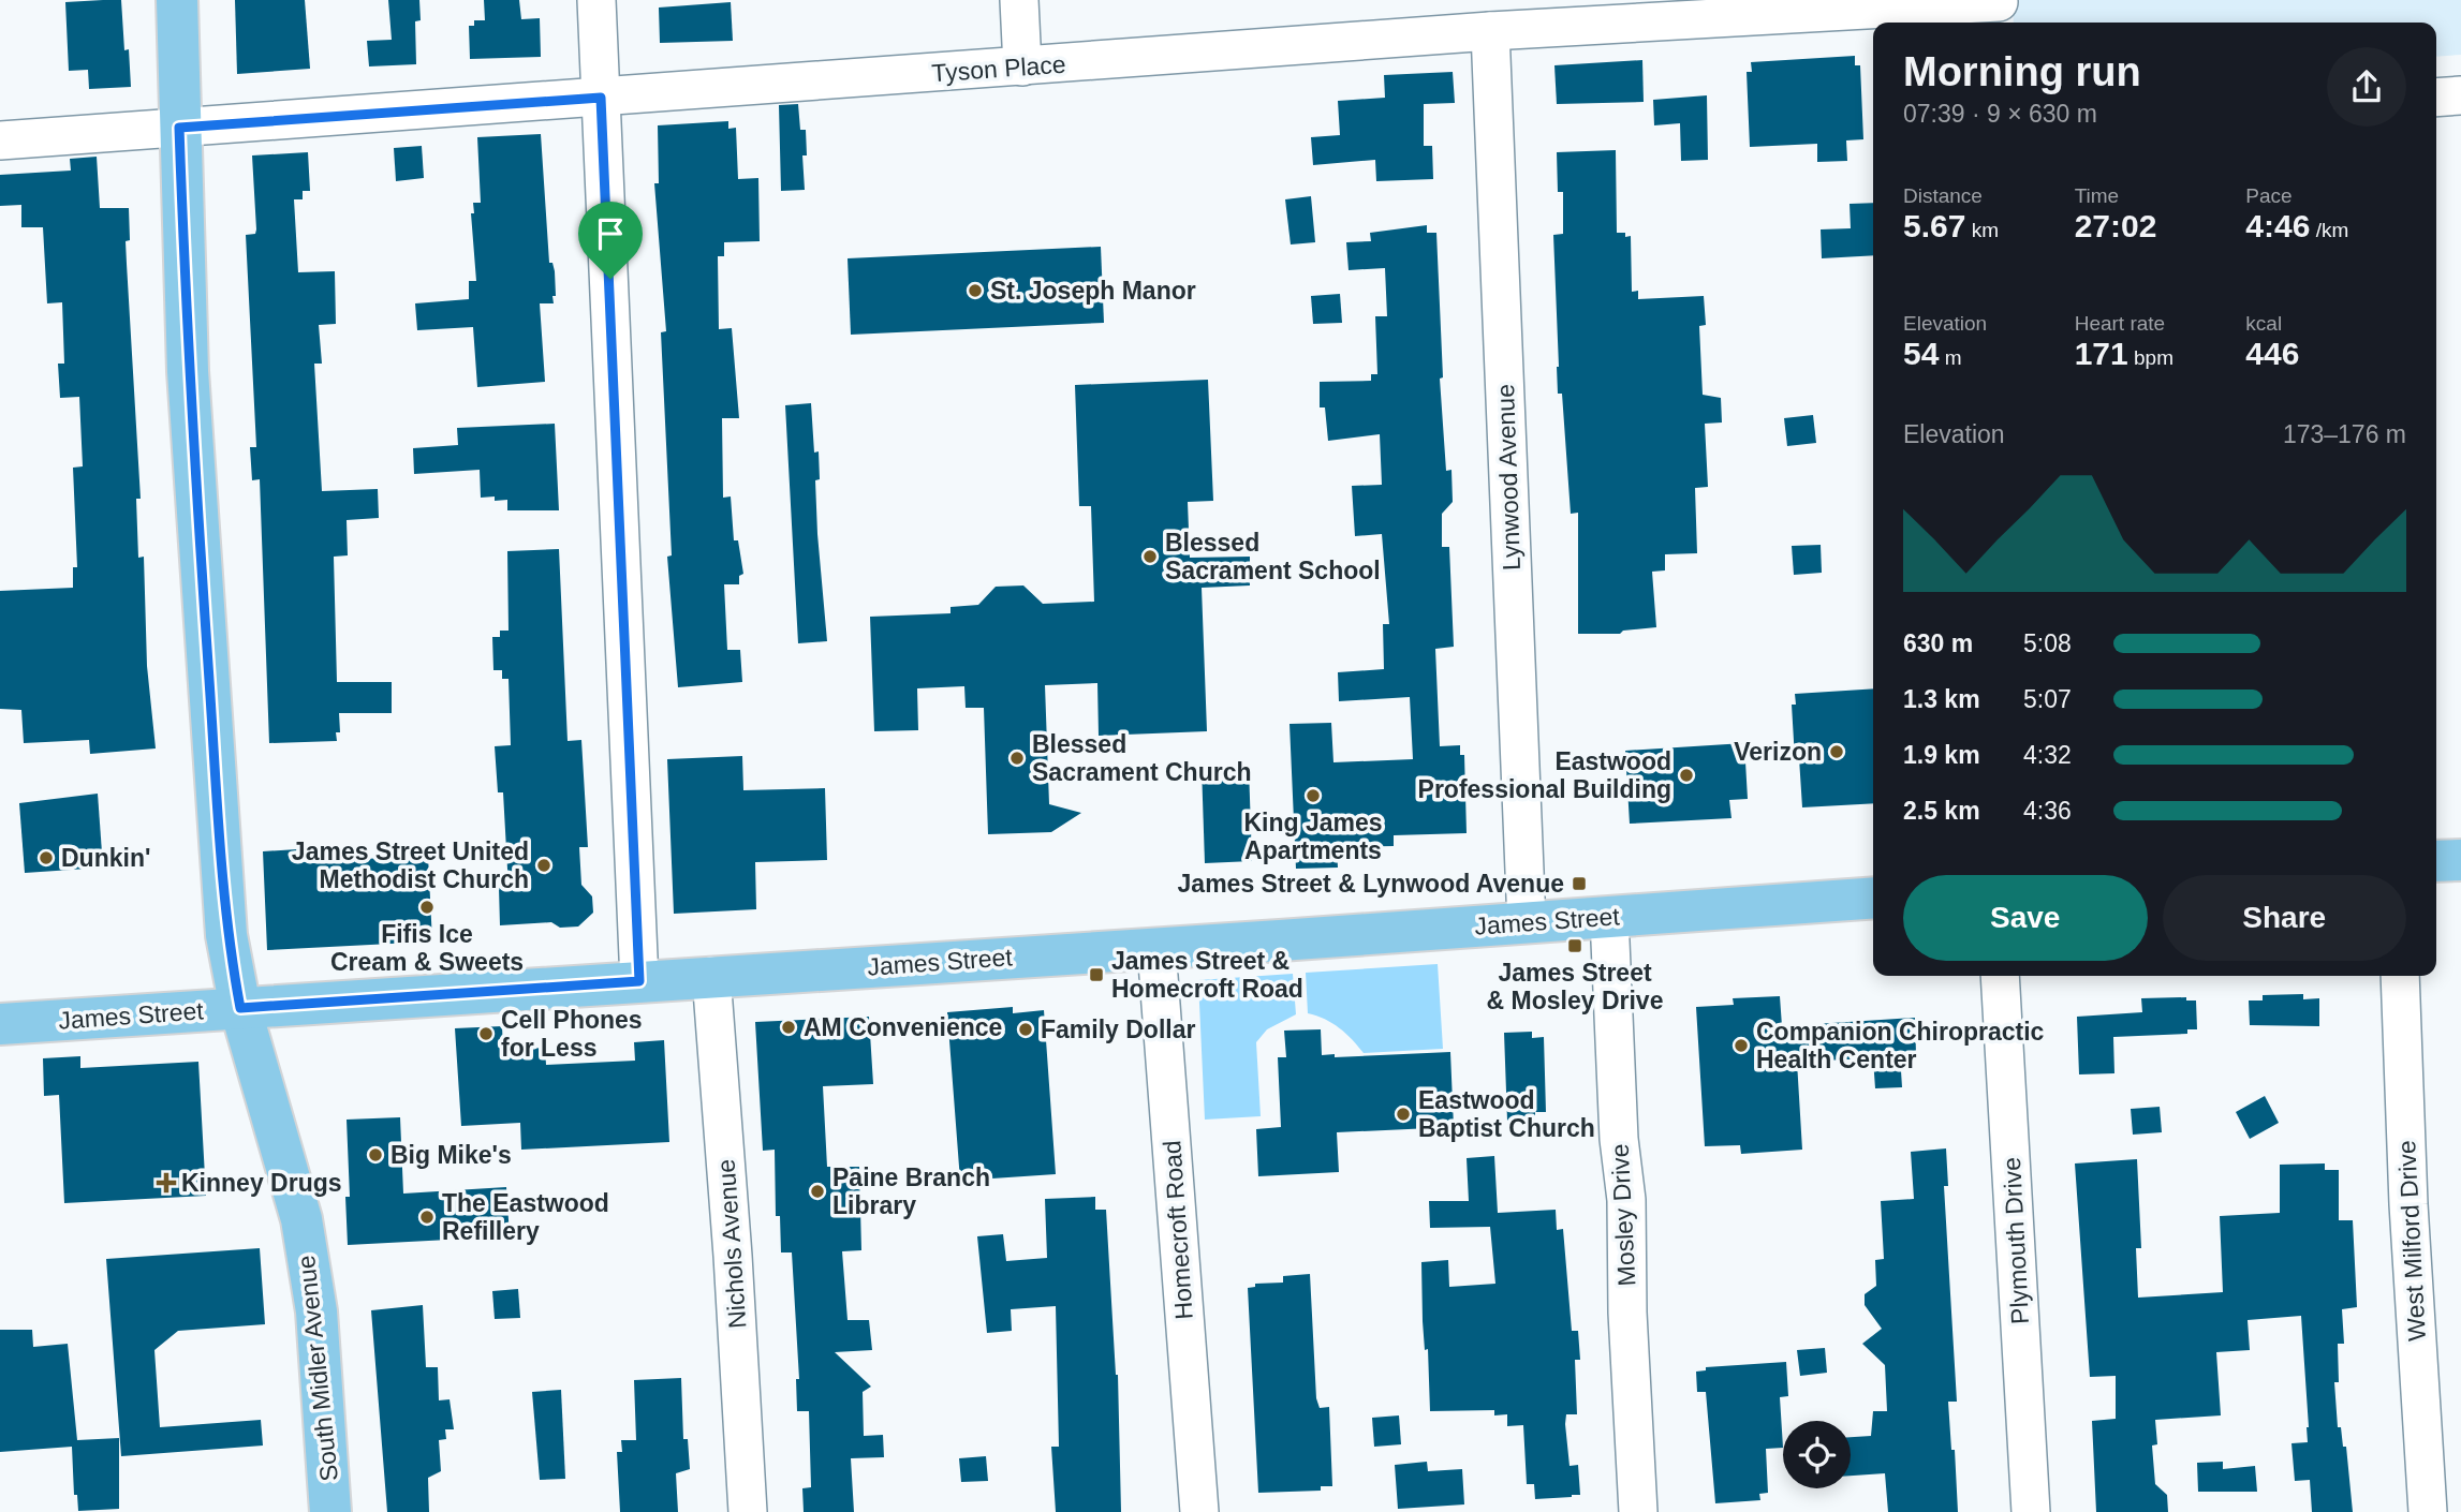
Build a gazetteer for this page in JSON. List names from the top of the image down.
{
  "streets": {
    "main road": ["James Street", "South Midler Avenue"],
    "street": [
      "Tyson Place",
      "Lynwood Avenue",
      "Mosley Drive",
      "Homecroft Road",
      "Plymouth Drive",
      "West Milford Drive",
      "Nichols Avenue"
    ]
  },
  "crossings": [
    ["Tyson Place", "Lynwood Avenue"],
    ["Tyson Place", "South Midler Avenue"],
    ["Lynwood Avenue", "James Street"],
    ["James Street", "Mosley Drive"],
    ["James Street", "Homecroft Road"],
    ["James Street", "Nichols Avenue"],
    ["James Street", "South Midler Avenue"]
  ],
  "places": {
    "other": [
      "St. Joseph Manor",
      "Blessed Sacrament School",
      "Verizon",
      "Blessed Sacrament Church",
      "Eastwood Professional Building",
      "King James Apartments",
      "Dunkin'",
      "James Street United Methodist Church",
      "Fifis Ice Cream & Sweets",
      "AM Convenience",
      "Family Dollar",
      "Cell Phones for Less",
      "Companion Chiropractic Health Center",
      "Eastwood Baptist Church",
      "Big Mike's",
      "Paine Branch Library",
      "The Eastwood Refillery"
    ],
    "transit": ["James Street & Lynwood Avenue", "James Street & Mosley Drive", "James Street & Homecroft Road"],
    "health": ["Kinney Drugs"]
  },
  "page": {
    "heading": ["Morning run", "07:39 · 9 × 630 m"],
    "stats": [
      ["Distance", "5.67 km"],
      ["Time", "27:02"],
      ["Pace", "4:46 /km"],
      ["Elevation", "54 m"],
      ["Heart rate", "171 bpm"],
      ["kcal", "446"]
    ],
    "chart": ["Elevation", "173–176 m"],
    "list": [
      {
        "name": "630 m",
        "note": "5:08"
      },
      {
        "name": "1.3 km",
        "note": "5:07"
      },
      {
        "name": "1.9 km",
        "note": "4:32"
      },
      {
        "name": "2.5 km",
        "note": "4:36"
      }
    ],
    "buttons": ["Save", "Share"]
  }
}
